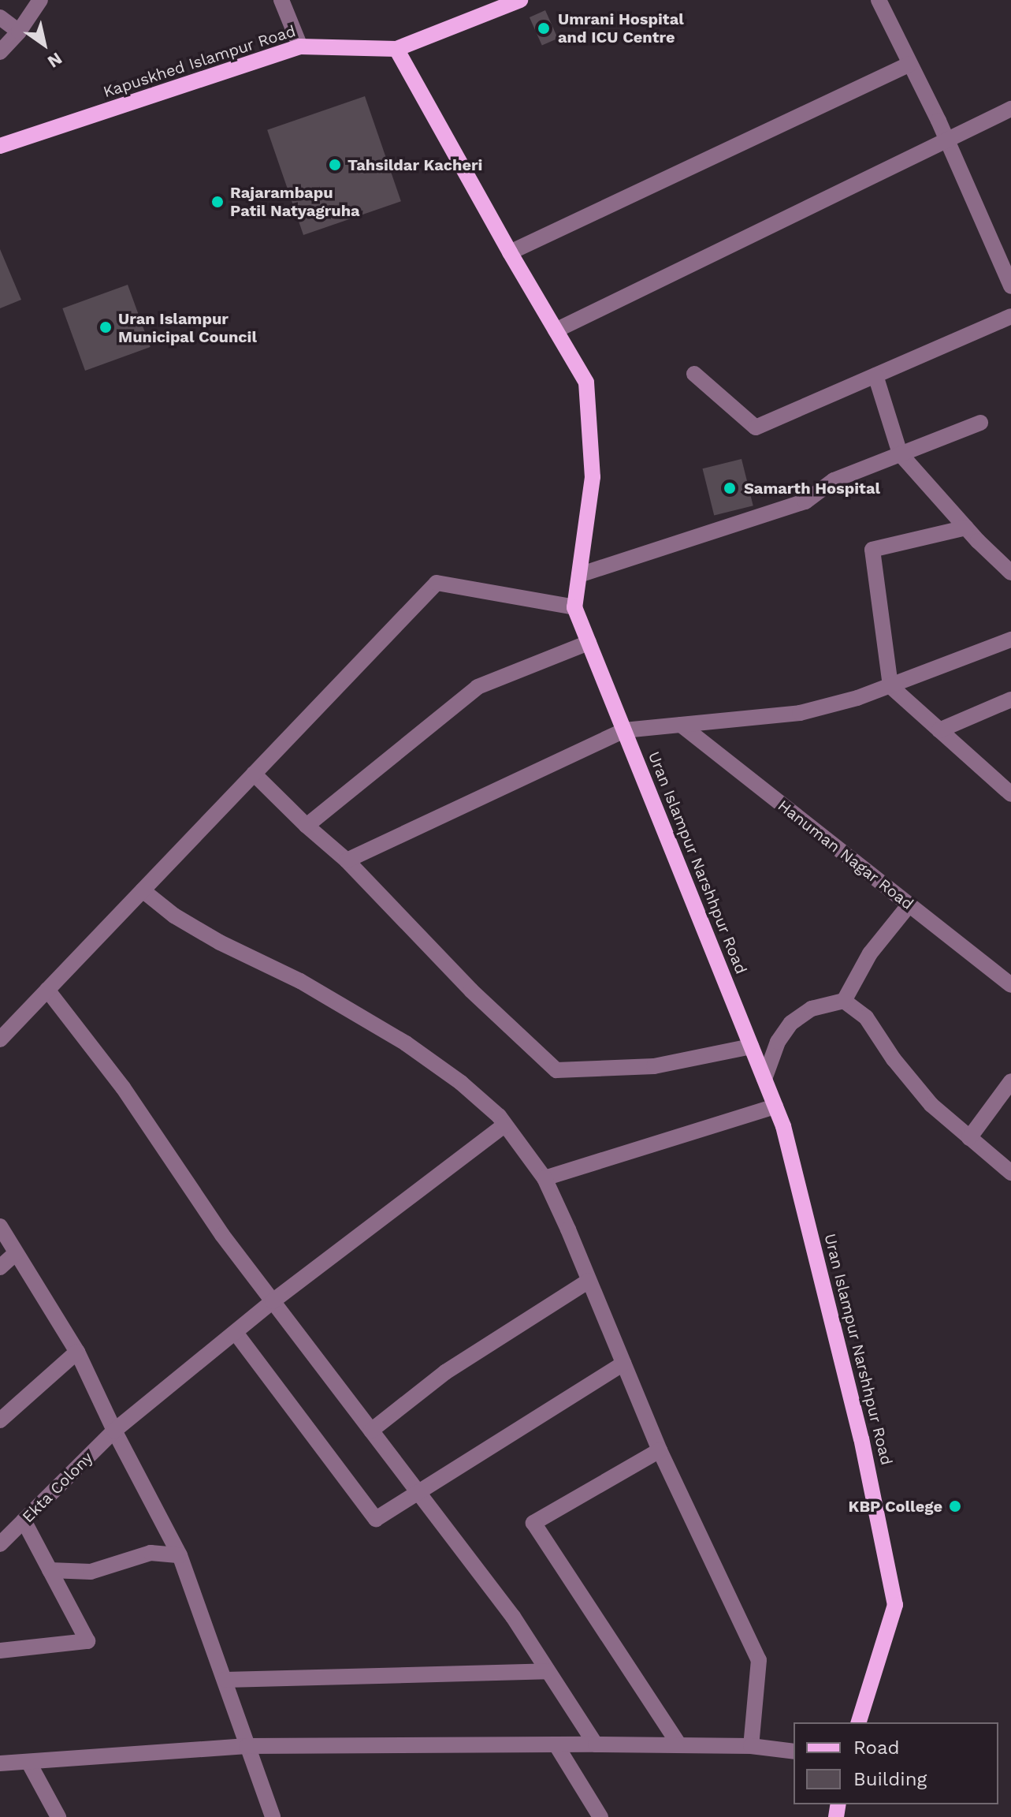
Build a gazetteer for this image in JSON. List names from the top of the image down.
{
  "streets": {
    "main road": ["Kapuskhed Islampur Road", "Uran Islampur Narshhpur Road"],
    "street": ["Hanuman Nagar Road", "Ekta Colony"]
  },
  "places": [
    "Umrani Hospital and ICU Centre",
    "Tahsildar Kacheri",
    "Rajarambapu Patil Natyagruha",
    "Uran Islampur Municipal Council",
    "Samarth Hospital",
    "KBP College"
  ],
  "legend": ["Road", "Building"],
  "north": "bottom right"
}
